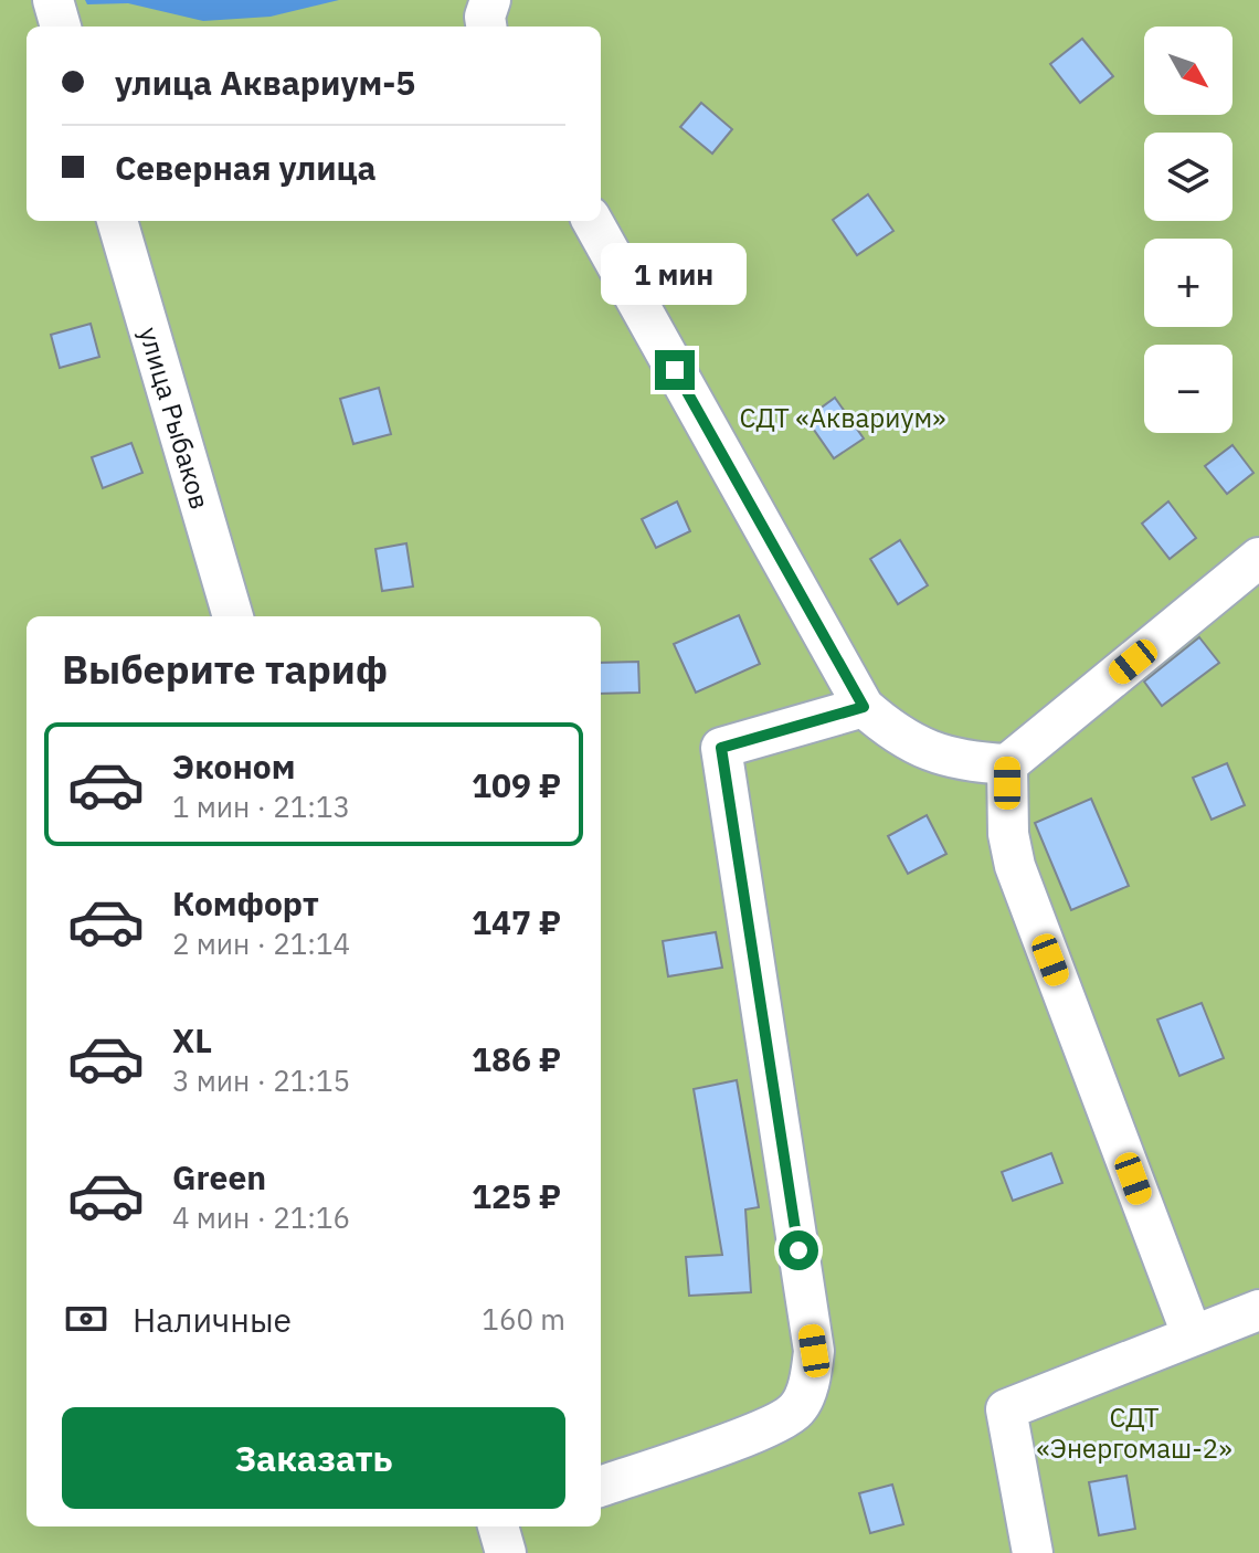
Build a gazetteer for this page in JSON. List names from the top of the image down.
{
  "streets": {
    "street": ["улица Рыбаков"]
  },
  "parks": ["СДТ «Аквариум»", "СДТ «Энергомаш-2»"],
  "north": "bottom right",
  "page": {
    "map_buttons": ["+", "−"],
    "banner": ["улица Аквариум-5", "Северная улица"],
    "bubble": "1 мин",
    "heading": "Выберите тариф",
    "list": [
      {
        "name": "Эконом",
        "note": "1 мин · 21:13",
        "value": "109 ₽"
      },
      {
        "name": "Комфорт",
        "note": "2 мин · 21:14",
        "value": "147 ₽"
      },
      {
        "name": "XL",
        "note": "3 мин · 21:15",
        "value": "186 ₽"
      },
      {
        "name": "Green",
        "note": "4 мин · 21:16",
        "value": "125 ₽"
      }
    ],
    "pay": ["Наличные", "160 m"],
    "buttons": "Заказать"
  }
}
